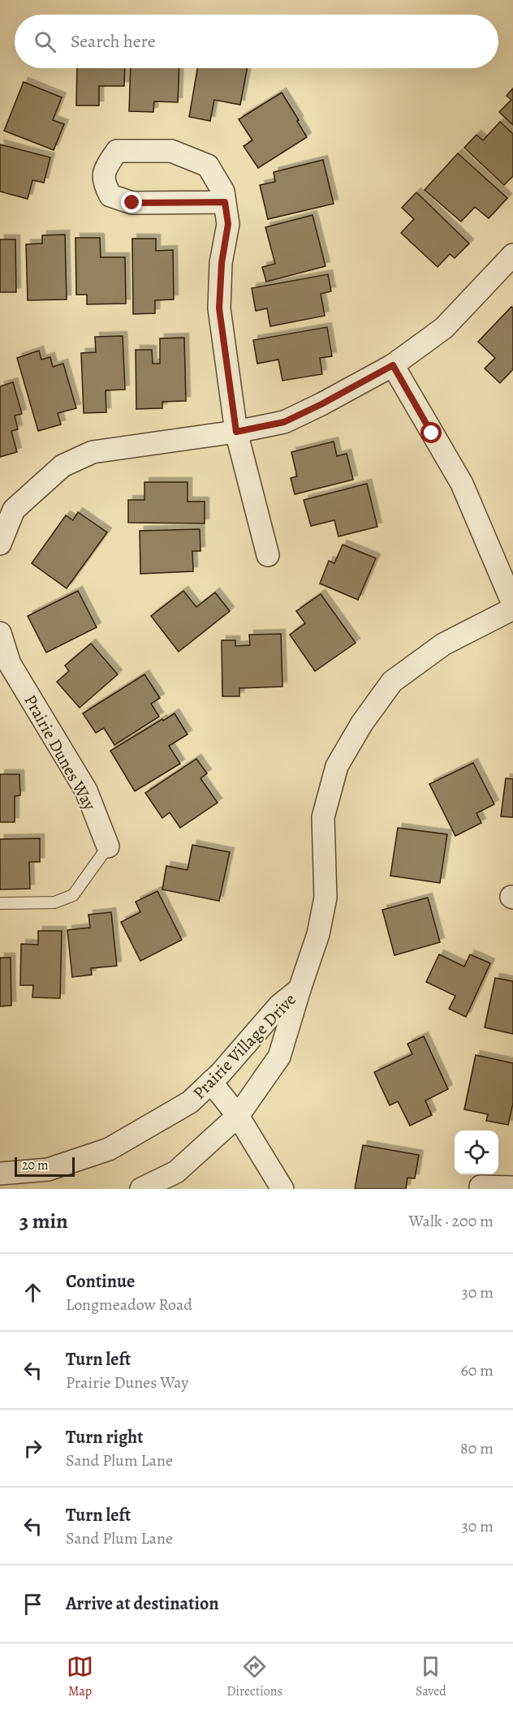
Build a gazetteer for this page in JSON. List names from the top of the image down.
{
  "streets": {
    "street": ["Prairie Dunes Way", "Prairie Village Drive"]
  },
  "scale_bar": "20 m",
  "page": {
    "search": "Search here",
    "scale": "20 m",
    "heading": ["3 min", "Walk · 200 m"],
    "list": [
      ["Continue", "Longmeadow Road", "30 m"],
      ["Turn left", "Prairie Dunes Way", "60 m"],
      ["Turn right", "Sand Plum Lane", "80 m"],
      ["Turn left", "Sand Plum Lane", "30 m"],
      "Arrive at destination"
    ],
    "nav": ["Map", "Directions", "Saved"]
  }
}
